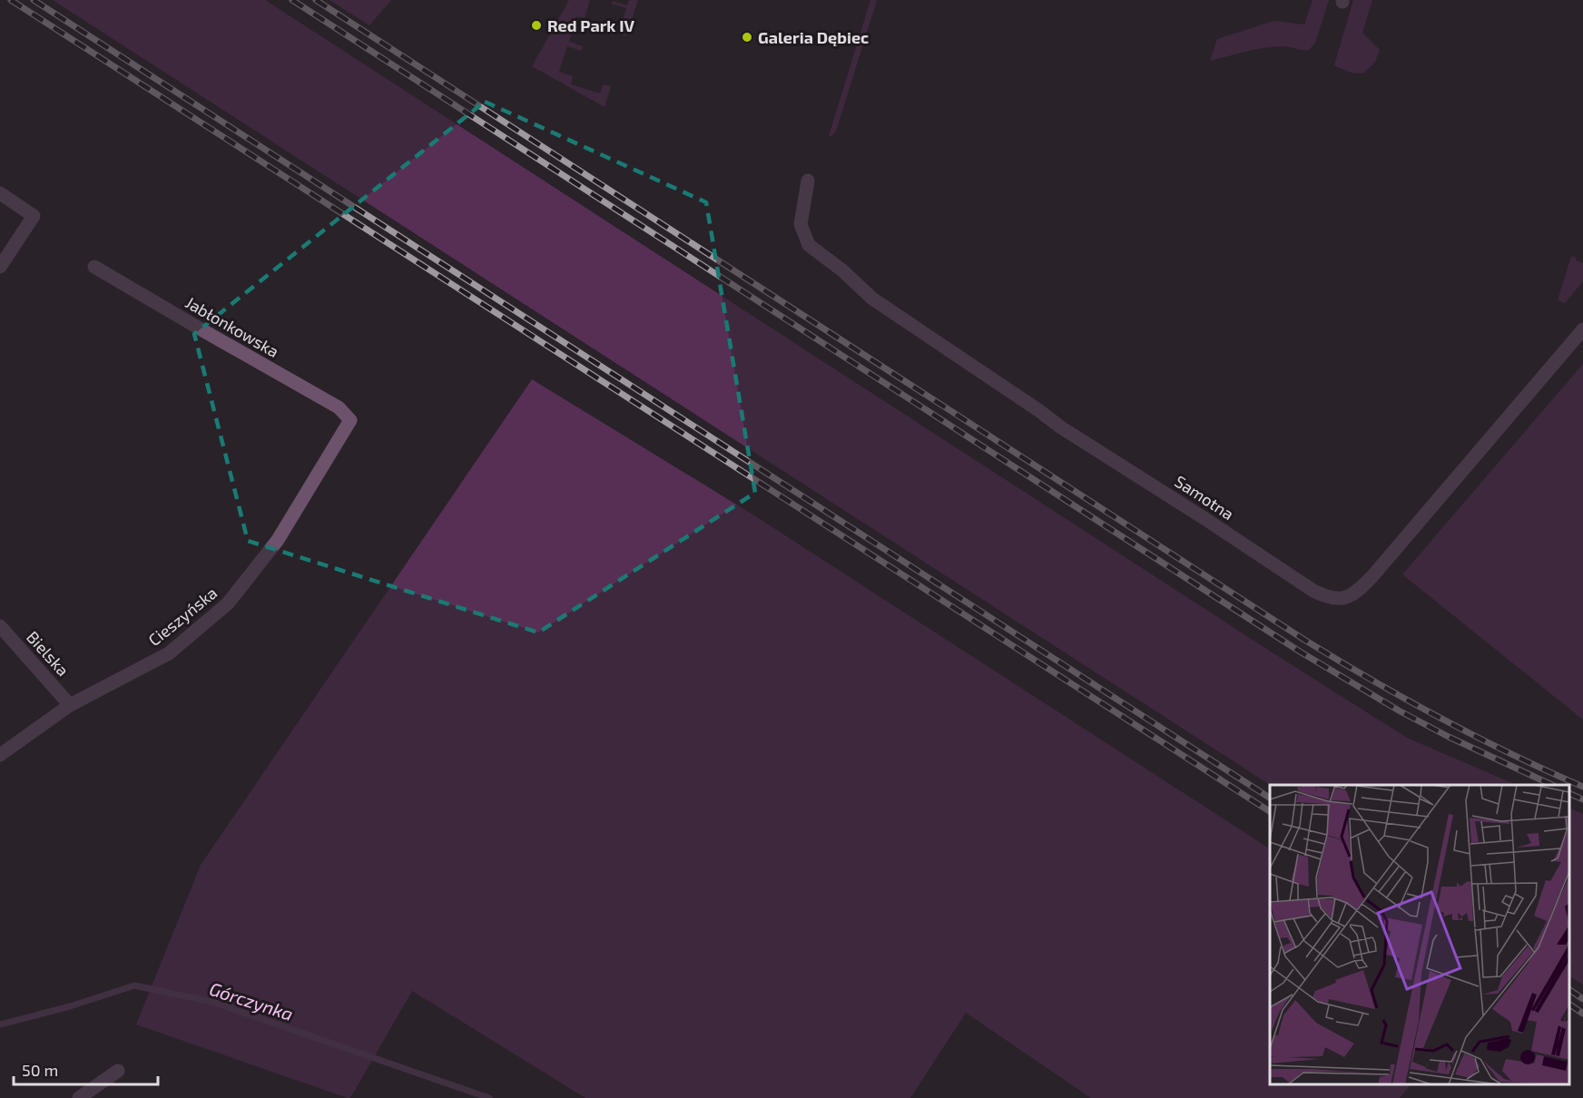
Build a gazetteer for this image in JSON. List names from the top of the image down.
{
  "streets": {
    "street": [
      "Jabłonkowska",
      "Samotna",
      "Cieszyńska",
      "Bielska"
    ]
  },
  "crossings": [
    ["Jabłonkowska", "Cieszyńska"],
    ["Cieszyńska", "Bielska"]
  ],
  "water": ["Górczynka"],
  "places": ["Red Park IV", "Galeria Dębiec"],
  "scale_bar": "50 m"
}
